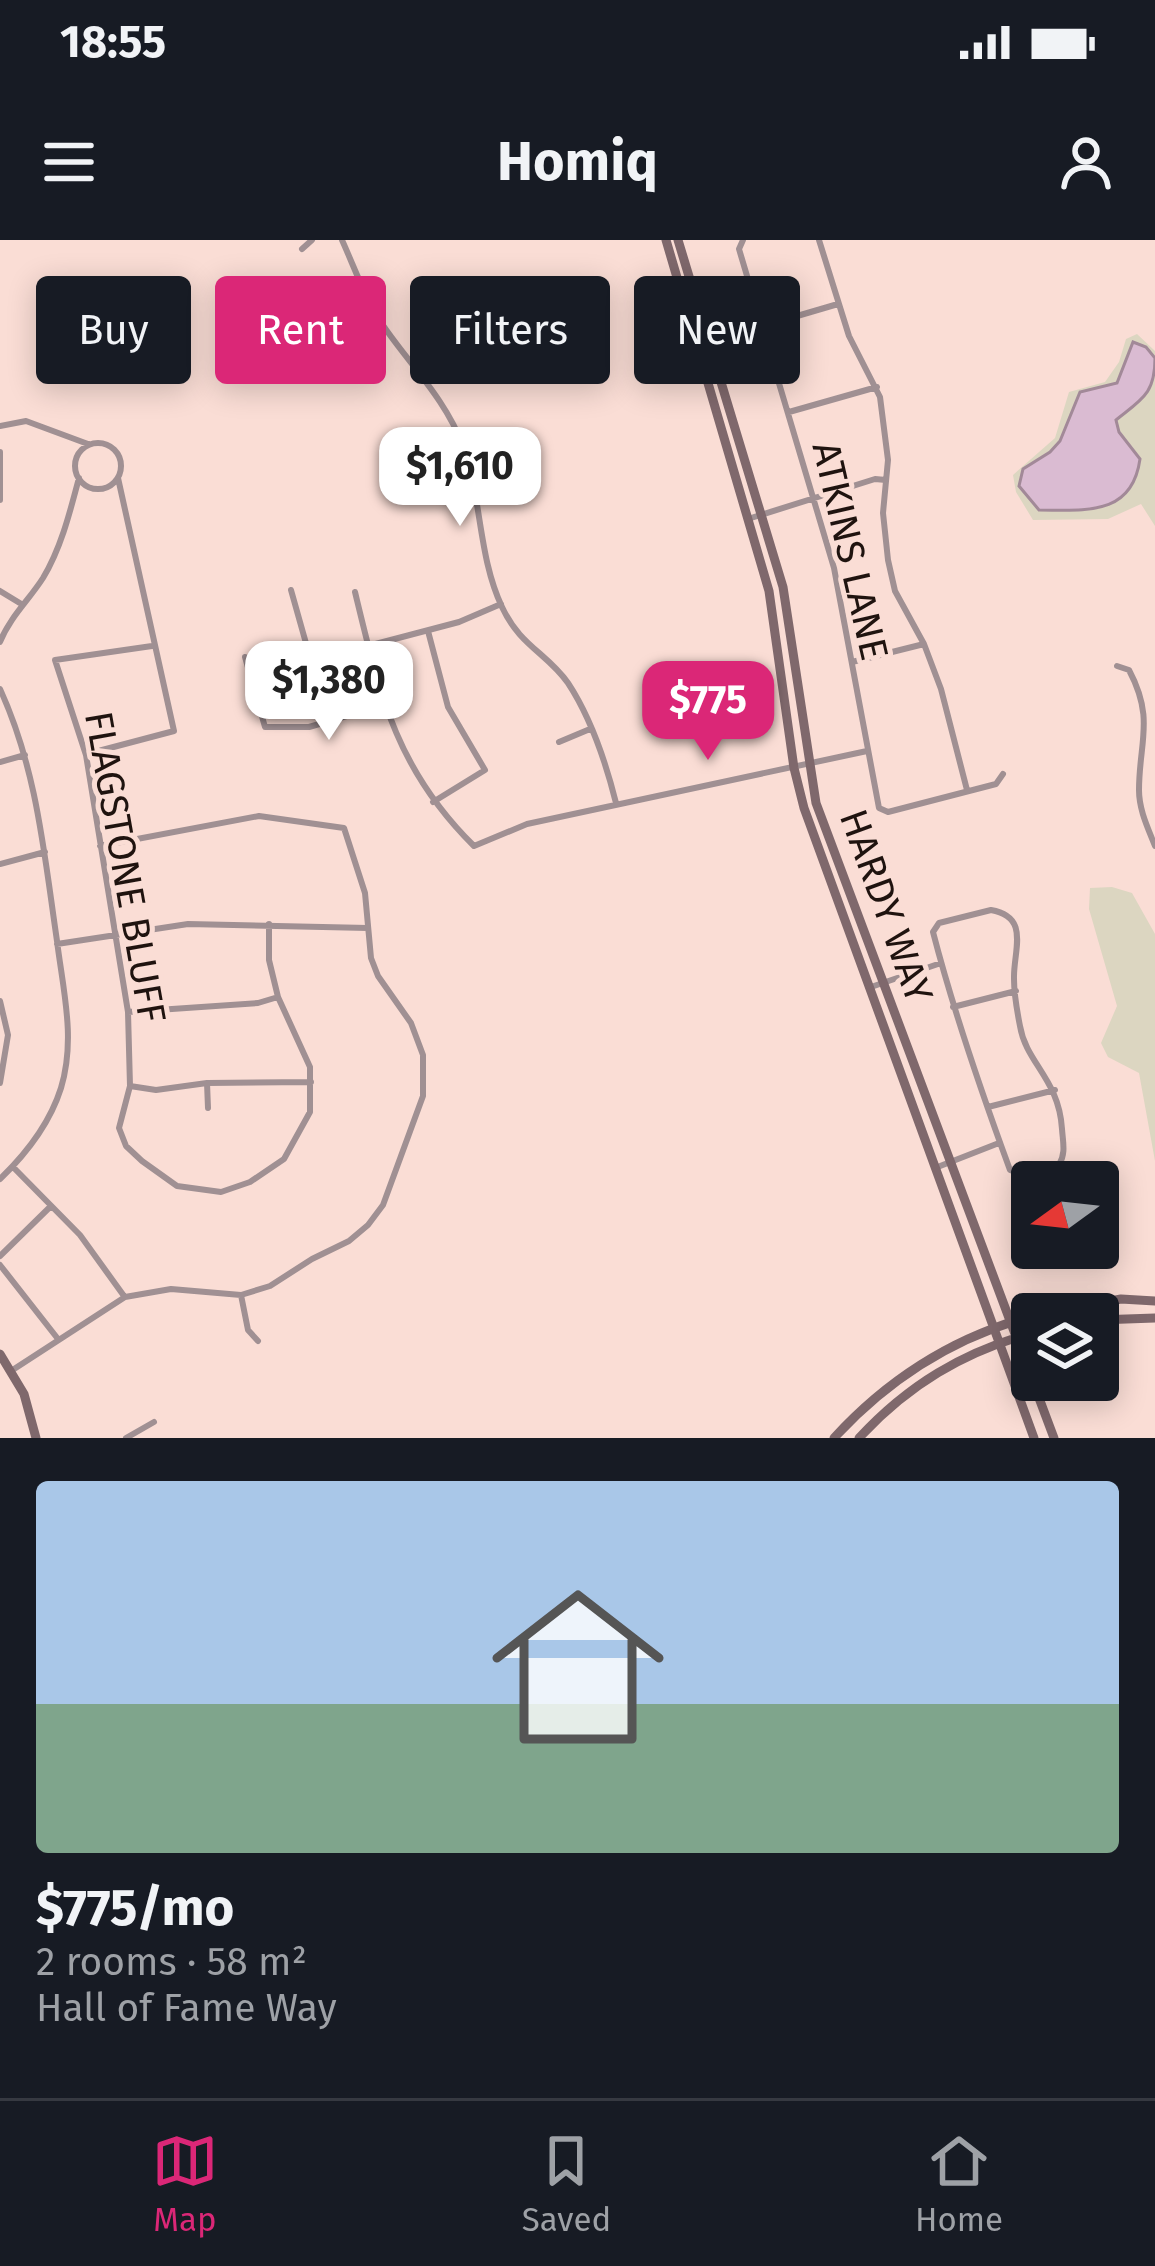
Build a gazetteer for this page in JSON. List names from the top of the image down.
{
  "streets": {
    "main road": ["HARDY WAY"],
    "street": ["ATKINS LANE", "FLAGSTONE BLUFF"]
  },
  "north": "left",
  "page": {
    "status": "18:55",
    "header": "Homiq",
    "chip": [
      "Buy",
      "Rent",
      "Filters",
      "New"
    ],
    "price": ["$1,610", "$1,380", "$775"],
    "list": [
      {
        "name": "$775/mo",
        "note": "2 rooms · 58 m² · Hall of Fame Way"
      }
    ],
    "tabs": ["Map", "Saved", "Home"]
  }
}
